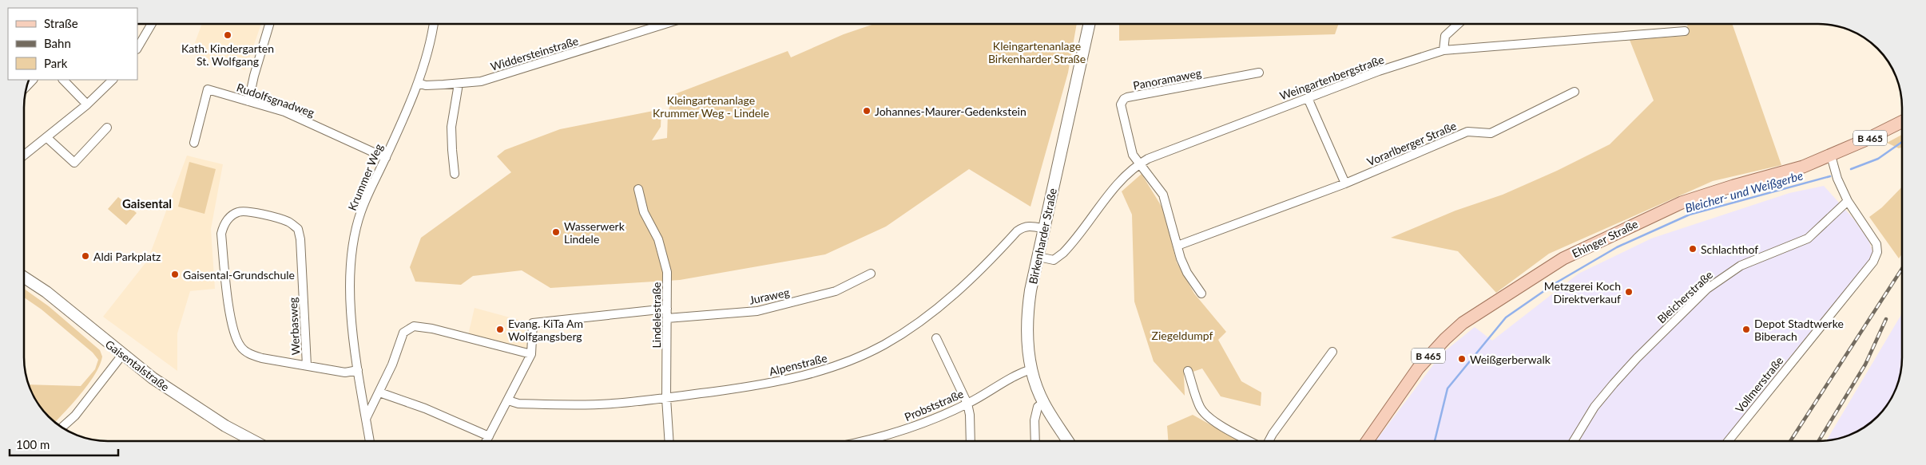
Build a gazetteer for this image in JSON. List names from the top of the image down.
{
  "streets": {
    "main road": [
      "B 465",
      "Birkenharder Straße",
      "Ehinger Straße",
      "Gaisentalstraße"
    ],
    "street": [
      "Widdersteinstraße",
      "Weingartenbergstraße",
      "Panoramaweg",
      "Rudolfsgnadweg",
      "Vorarlberger Straße",
      "Krummer Weg",
      "Juraweg",
      "Bleicherstraße",
      "Lindelestraße",
      "Werbasweg",
      "Alpenstraße",
      "Vollmerstraße",
      "Probststraße"
    ]
  },
  "crossings": [
    ["Widdersteinstraße", "Krummer Weg"],
    ["Weingartenbergstraße", "Panoramaweg"],
    ["Weingartenbergstraße", "Birkenharder Straße"],
    ["Rudolfsgnadweg", "Krummer Weg"],
    ["Krummer Weg", "Werbasweg"],
    ["Birkenharder Straße", "Alpenstraße"],
    ["Birkenharder Straße", "Probststraße"],
    ["Ehinger Straße", "Vollmerstraße"],
    ["Juraweg", "Lindelestraße"],
    ["Bleicherstraße", "Vollmerstraße"],
    ["Lindelestraße", "Alpenstraße"]
  ],
  "districts": ["Gaisental"],
  "water": ["Bleicher- und Weißgerbe"],
  "parks": ["Kleingartenanlage Birkenharder Straße", "Kleingartenanlage Krummer Weg - Lindele", "Ziegeldumpf"],
  "places": [
    "Kath. Kindergarten St. Wolfgang",
    "Johannes-Maurer-Gedenkstein",
    "Wasserwerk Lindele",
    "Schlachthof",
    "Aldi Parkplatz",
    "Gaisental-Grundschule",
    "Metzgerei Koch Direktverkauf",
    "Evang. KiTa Am Wolfgangsberg",
    "Depot Stadtwerke Biberach",
    "Weißgerberwalk"
  ],
  "legend": ["Straße", "Bahn", "Park"],
  "scale_bar": "100 m"
}
